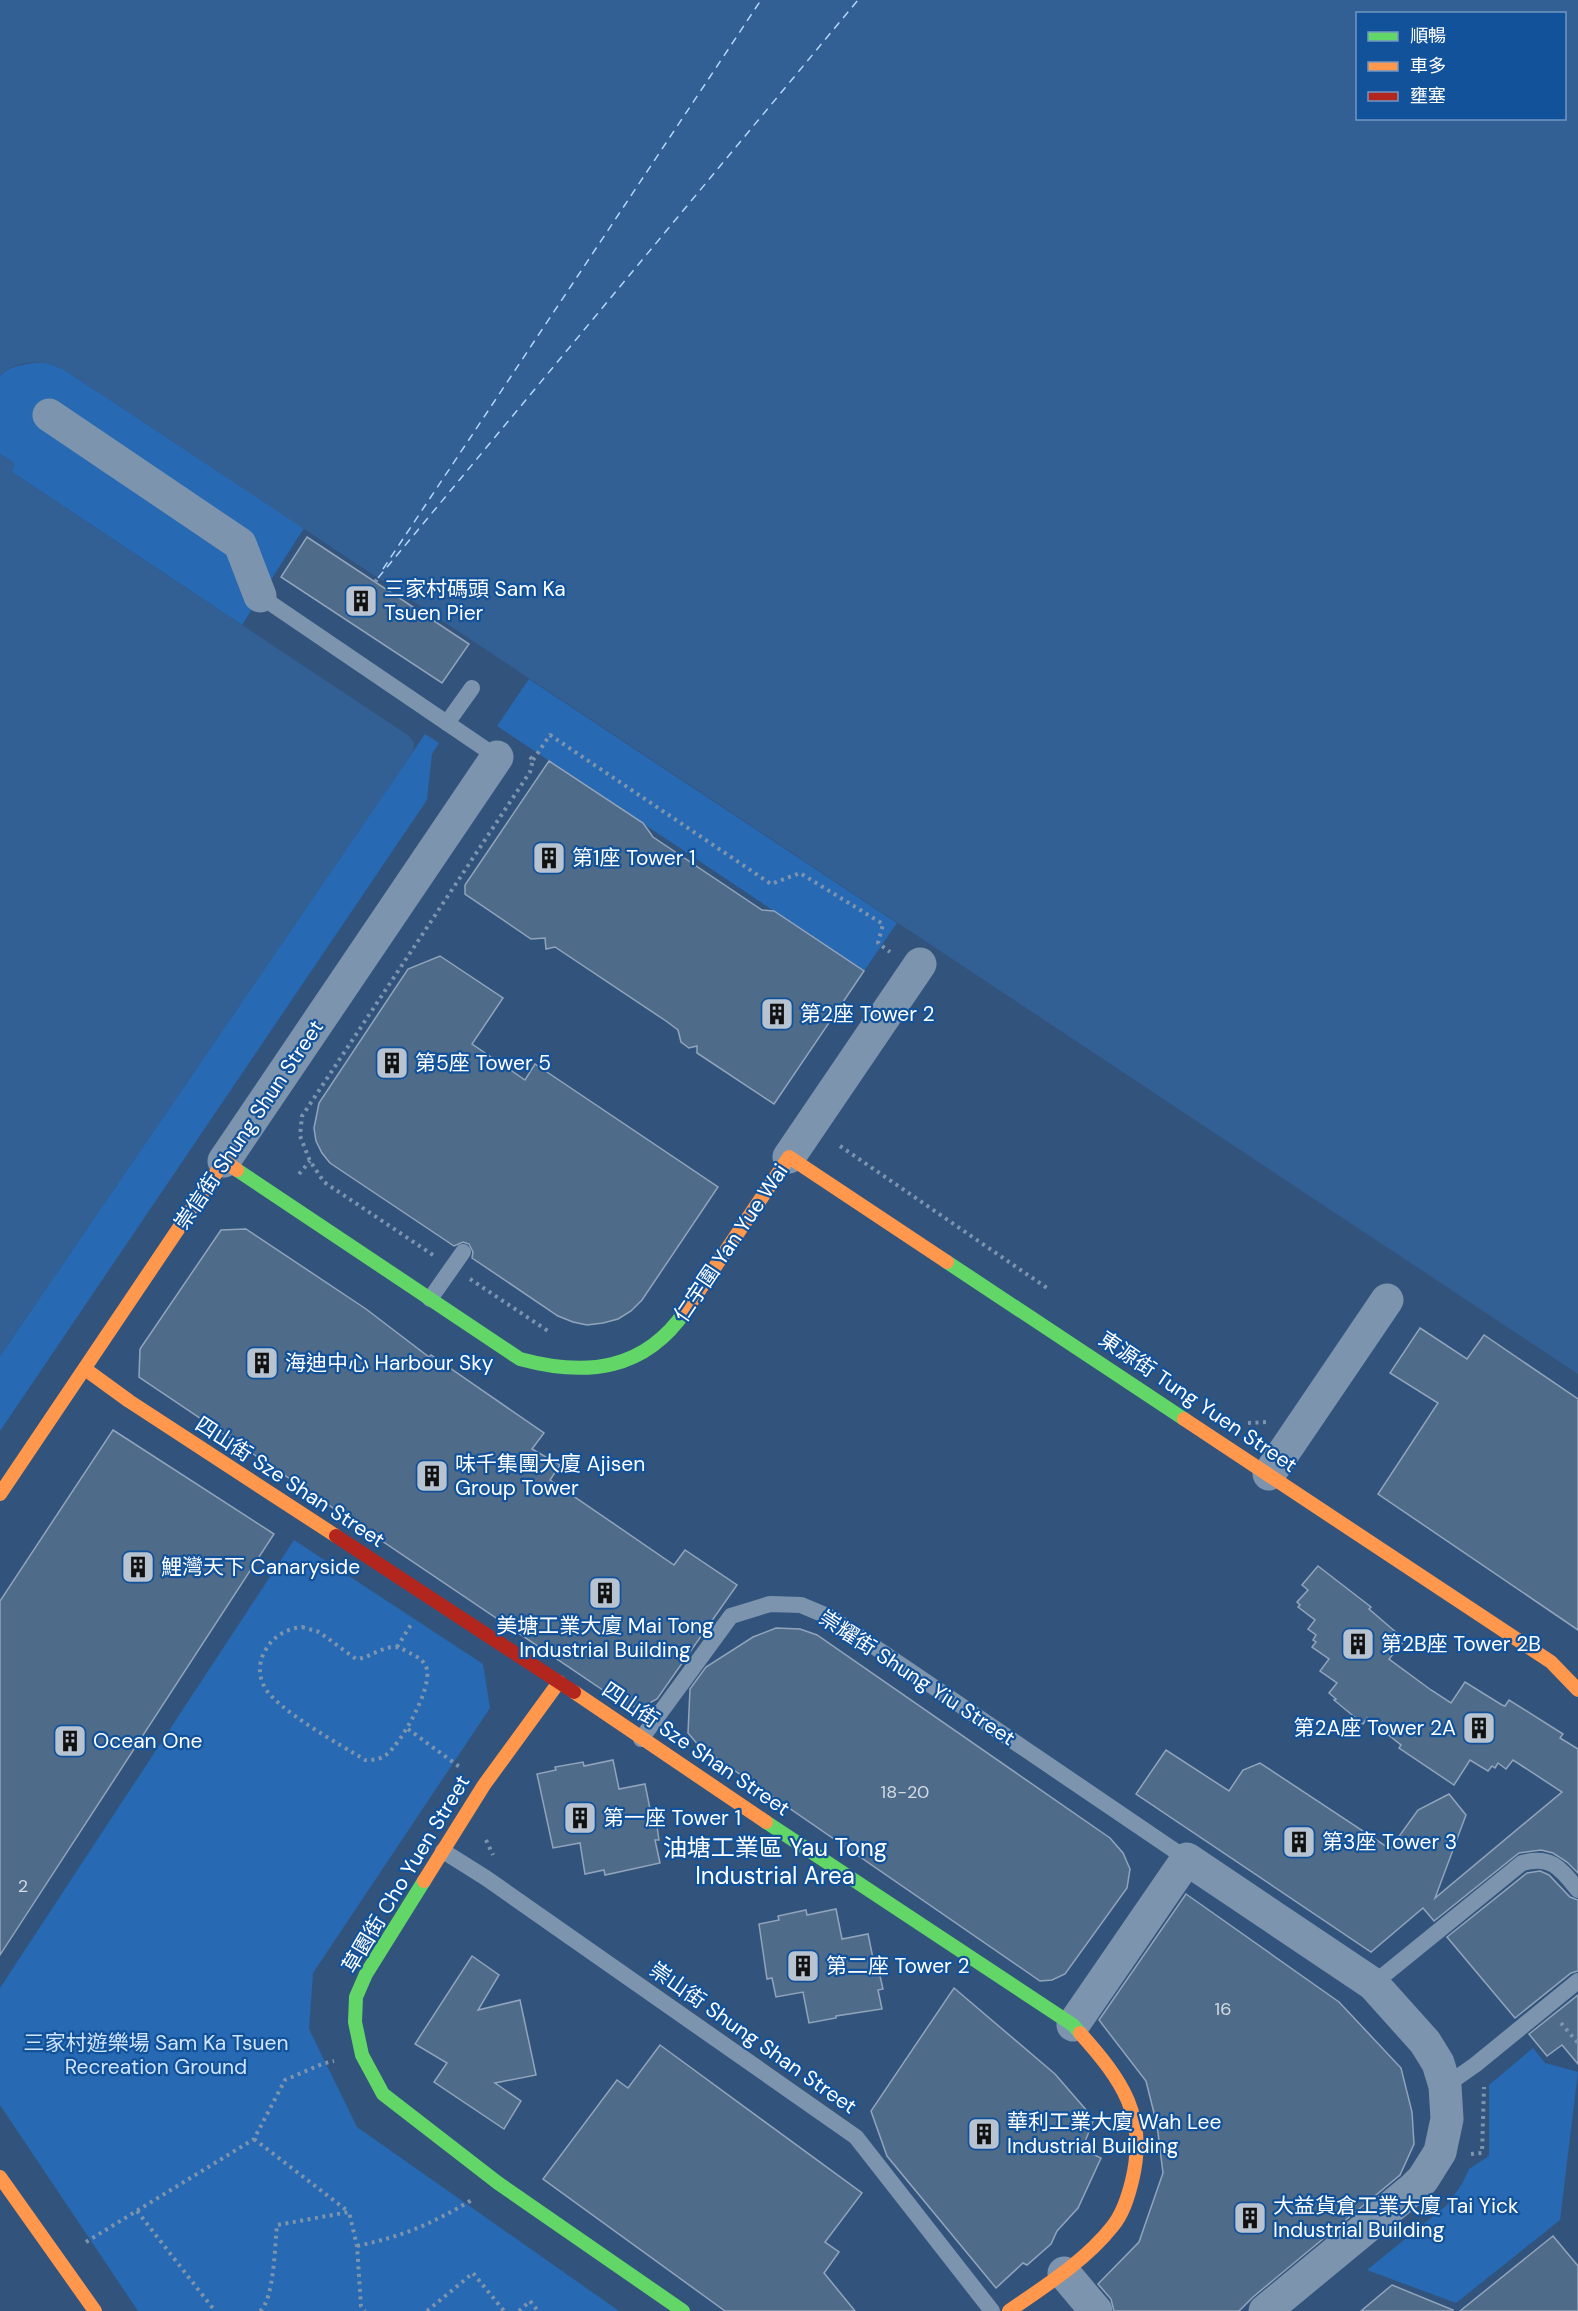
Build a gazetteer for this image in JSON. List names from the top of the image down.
{
  "streets": {
    "street": [
      "崇信街 Shung Shun Street",
      "仁宇圍 Yan Yue Wai",
      "東源街 Tung Yuen Street",
      "四山街 Sze Shan Street",
      "崇耀街 Shung Yiu Street",
      "草園街 Cho Yuen Street"
    ],
    "lane": ["崇山街 Shung Shan Street"]
  },
  "crossings": [
    ["崇信街 Shung Shun Street", "仁宇圍 Yan Yue Wai"],
    ["崇信街 Shung Shun Street", "四山街 Sze Shan Street"],
    ["仁宇圍 Yan Yue Wai", "東源街 Tung Yuen Street"],
    ["四山街 Sze Shan Street", "崇耀街 Shung Yiu Street"],
    ["四山街 Sze Shan Street", "草園街 Cho Yuen Street"],
    ["草園街 Cho Yuen Street", "崇山街 Shung Shan Street"]
  ],
  "districts": ["油塘工業區 Yau Tong Industrial Area"],
  "parks": ["三家村遊樂場 Sam Ka Tsuen Recreation Ground"],
  "places": {
    "building": [
      "三家村碼頭 Sam Ka Tsuen Pier",
      "第1座 Tower 1",
      "第2座 Tower 2",
      "第5座 Tower 5",
      "海迪中心 Harbour Sky",
      "味千集團大廈 Ajisen Group Tower",
      "鯉灣天下 Canaryside",
      "美塘工業大廈 Mai Tong Industrial Building",
      "第2B座 Tower 2B",
      "第2A座 Tower 2A",
      "Ocean One",
      "第一座 Tower 1",
      "第3座 Tower 3",
      "第二座 Tower 2",
      "華利工業大廈 Wah Lee Industrial Building",
      "大益貨倉工業大廈 Tai Yick Industrial Building"
    ]
  },
  "house_numbers": ["18-20", "2", "16"],
  "legend": ["順暢", "車多", "壅塞"]
}
